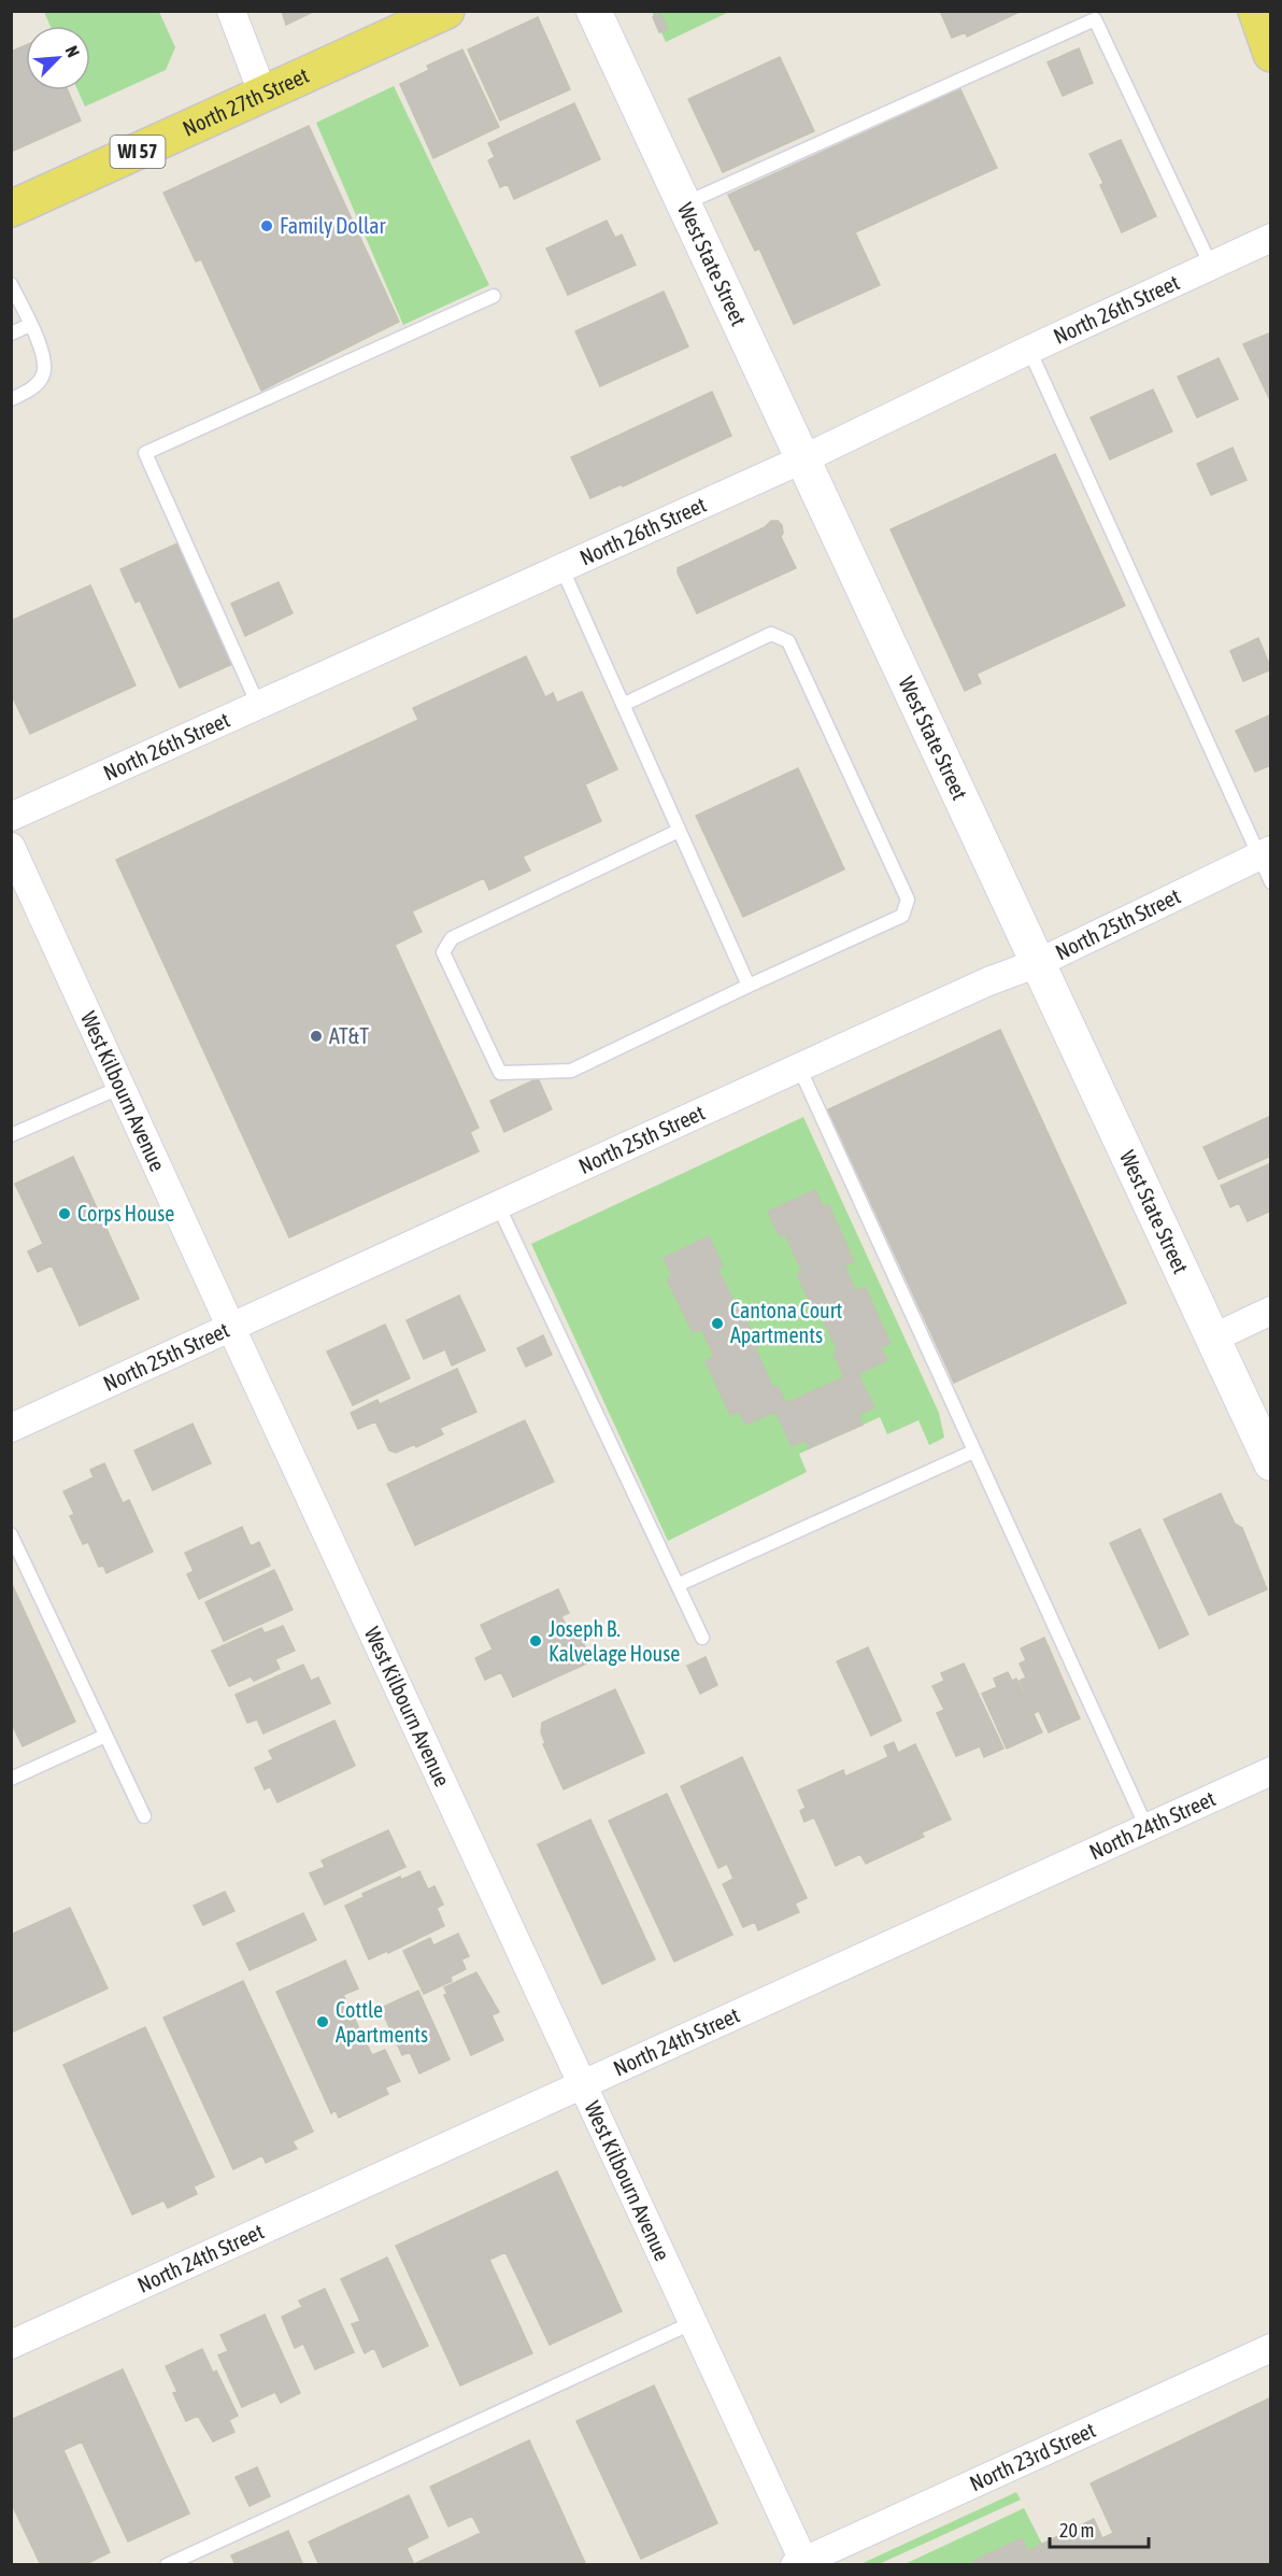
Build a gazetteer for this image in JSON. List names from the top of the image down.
{
  "streets": {
    "main road": ["North 27th Street", "WI 57"],
    "street": [
      "West State Street",
      "North 26th Street",
      "North 25th Street",
      "West Kilbourn Avenue",
      "North 24th Street",
      "North 23rd Street"
    ]
  },
  "crossings": [
    ["West State Street", "North 26th Street"],
    ["West State Street", "North 25th Street"],
    ["North 25th Street", "West Kilbourn Avenue"],
    ["West Kilbourn Avenue", "North 24th Street"],
    ["West Kilbourn Avenue", "North 23rd Street"]
  ],
  "places": [
    "Family Dollar",
    "AT&T",
    "Corps House",
    "Cantona Court Apartments",
    "Joseph B. Kalvelage House",
    "Cottle Apartments"
  ],
  "scale_bar": "20 m",
  "north": "top right"
}
